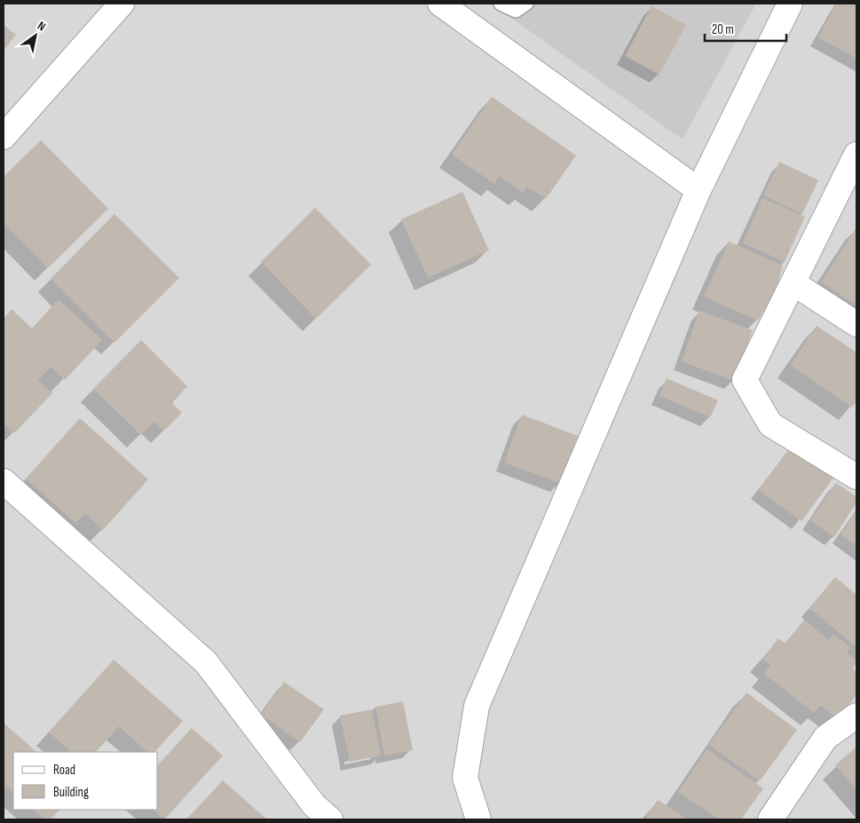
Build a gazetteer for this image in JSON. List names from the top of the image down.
{
  "legend": ["Road", "Building"],
  "scale_bar": "20 m",
  "north": "top right"
}
